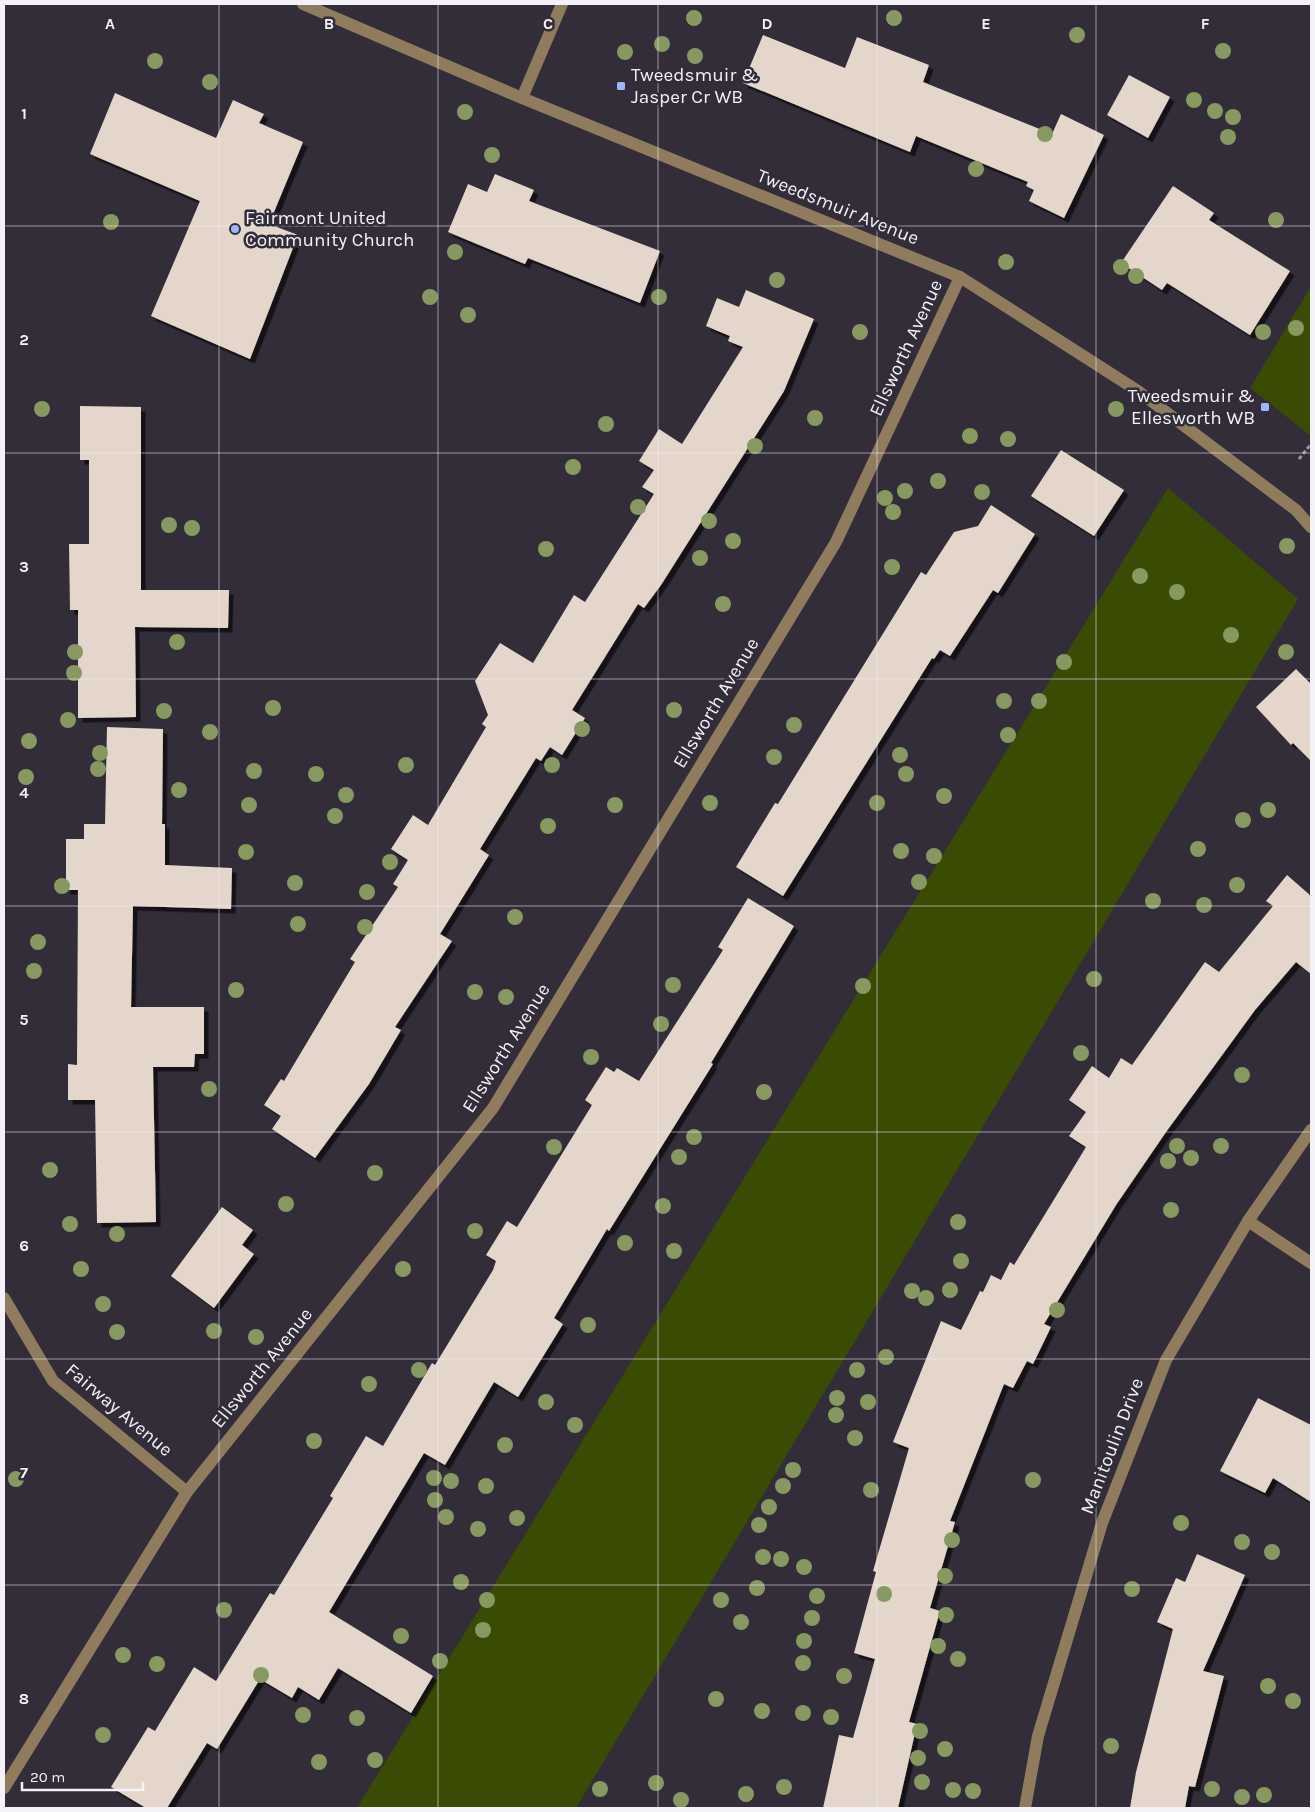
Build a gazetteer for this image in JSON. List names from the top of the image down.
{
  "streets": {
    "street": [
      "Tweedsmuir Avenue",
      "Ellsworth Avenue",
      "Fairway Avenue",
      "Manitoulin Drive"
    ]
  },
  "crossings": [
    ["Tweedsmuir Avenue", "Ellsworth Avenue"],
    ["Ellsworth Avenue", "Fairway Avenue"]
  ],
  "places": {
    "transit": ["Tweedsmuir & Jasper Cr WB", "Tweedsmuir & Ellesworth WB"],
    "other": ["Fairmont United Community Church"]
  },
  "scale_bar": "20 m",
  "grid": {
    "columns": [
      "A",
      "B",
      "C",
      "D",
      "E",
      "F"
    ],
    "rows": [
      "1",
      "2",
      "3",
      "4",
      "5",
      "6",
      "7",
      "8"
    ]
  }
}
